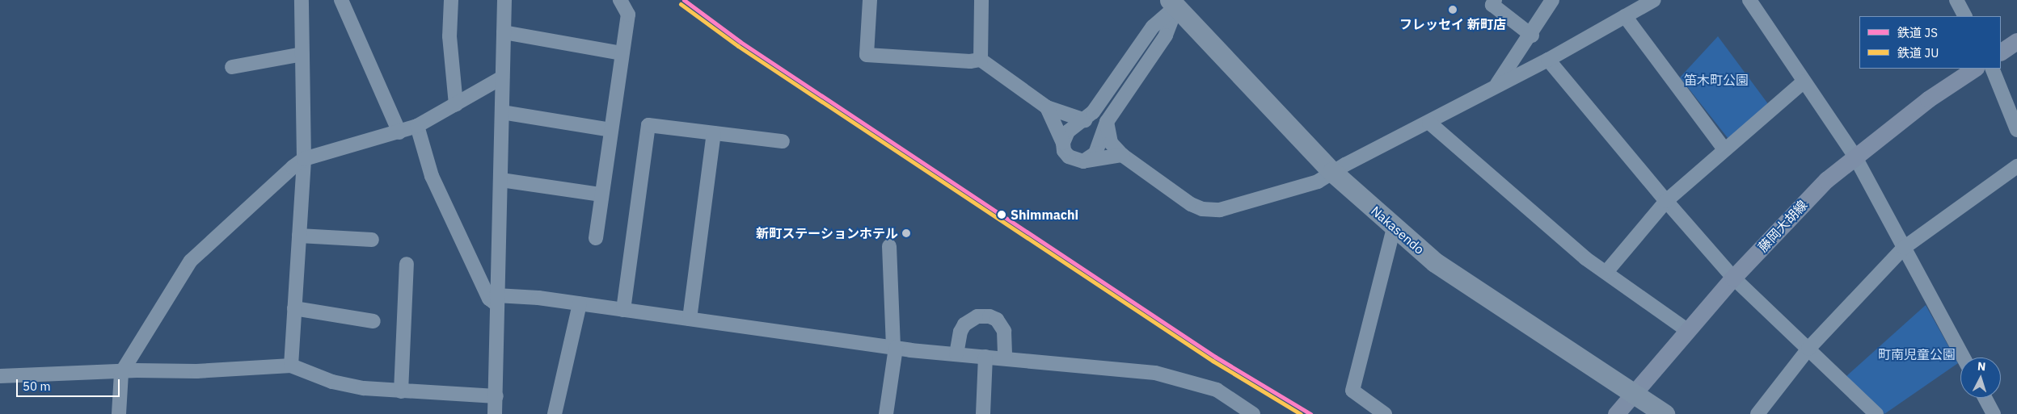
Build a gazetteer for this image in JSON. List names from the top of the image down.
{
  "streets": {
    "highway": ["Nakasendo"],
    "main road": ["藤岡大胡線"]
  },
  "crossings": [
    ["藤岡大胡線", "Nakasendo"]
  ],
  "parks": ["笛木町公園", "町南児童公園"],
  "places": ["フレッセイ 新町店", "Shimmachi", "新町ステーションホテル"],
  "lines": ["rail line JS", "rail line JU"],
  "legend": ["鉄道 JS", "鉄道 JU"],
  "scale_bar": "50 m",
  "north": "top"
}
